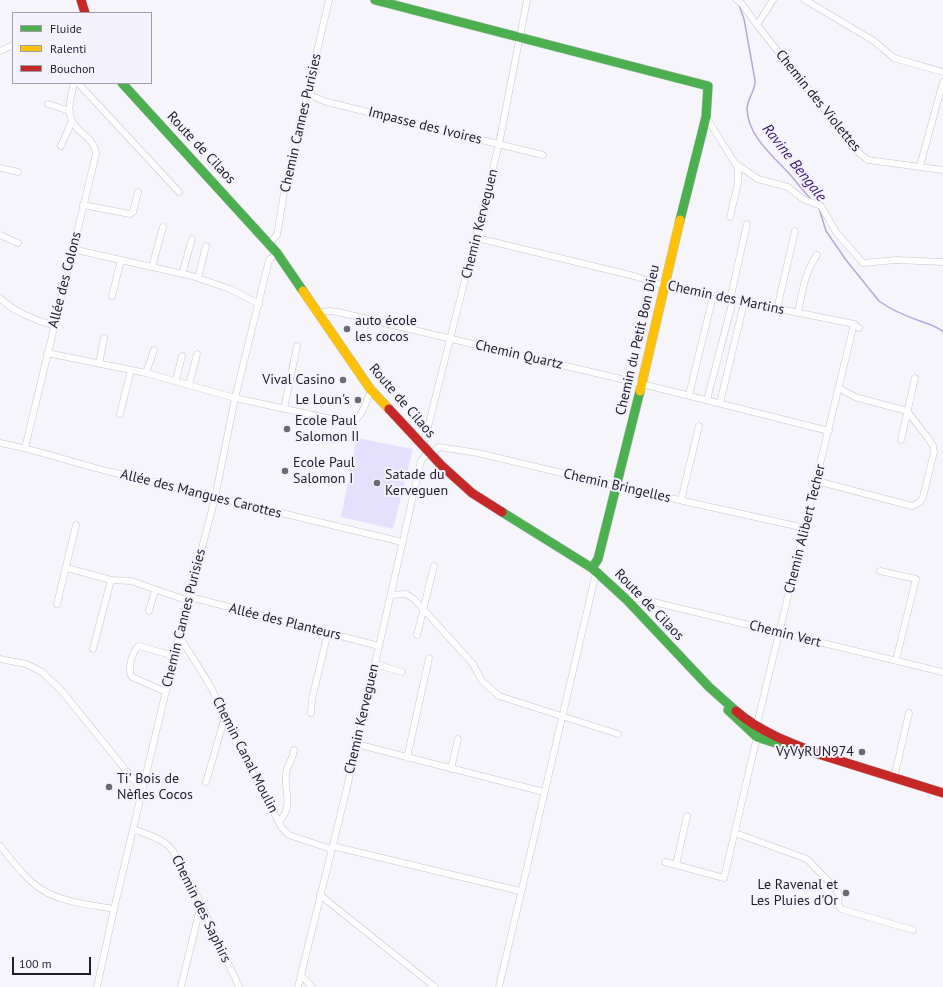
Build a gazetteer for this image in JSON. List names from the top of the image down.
{
  "streets": {
    "main road": ["Route de Cilaos", "Chemin du Petit Bon Dieu"],
    "street": [
      "Chemin des Violettes",
      "Chemin Cannes Purisies",
      "Impasse des Ivoires",
      "Chemin Kerveguen",
      "Allée des Colons",
      "Chemin des Martins",
      "Chemin Quartz",
      "Chemin Bringelles",
      "Allée des Mangues Carottes",
      "Chemin Alibert Techer",
      "Allée des Planteurs",
      "Chemin Vert",
      "Chemin Canal Moulin",
      "Chemin des Saphirs"
    ]
  },
  "crossings": [
    ["Chemin Cannes Purisies", "Impasse des Ivoires"],
    ["Chemin Cannes Purisies", "Route de Cilaos"],
    ["Chemin Cannes Purisies", "Allée des Mangues Carottes"],
    ["Chemin Cannes Purisies", "Allée des Planteurs"],
    ["Chemin Cannes Purisies", "Chemin Canal Moulin"],
    ["Chemin Cannes Purisies", "Chemin des Saphirs"],
    ["Impasse des Ivoires", "Chemin Kerveguen"],
    ["Route de Cilaos", "Chemin Kerveguen"],
    ["Route de Cilaos", "Chemin du Petit Bon Dieu"],
    ["Route de Cilaos", "Chemin Quartz"],
    ["Route de Cilaos", "Chemin Bringelles"],
    ["Route de Cilaos", "Chemin Alibert Techer"],
    ["Route de Cilaos", "Chemin Vert"],
    ["Chemin Kerveguen", "Chemin des Martins"],
    ["Chemin Kerveguen", "Chemin du Petit Bon Dieu"],
    ["Chemin Kerveguen", "Chemin Quartz"],
    ["Chemin Kerveguen", "Chemin Bringelles"],
    ["Chemin Kerveguen", "Allée des Mangues Carottes"],
    ["Chemin Kerveguen", "Allée des Planteurs"],
    ["Chemin Kerveguen", "Chemin Canal Moulin"],
    ["Allée des Colons", "Allée des Mangues Carottes"],
    ["Chemin des Martins", "Chemin du Petit Bon Dieu"],
    ["Chemin des Martins", "Chemin Alibert Techer"],
    ["Chemin du Petit Bon Dieu", "Chemin Quartz"],
    ["Chemin du Petit Bon Dieu", "Chemin Bringelles"],
    ["Chemin Quartz", "Chemin Alibert Techer"],
    ["Chemin Bringelles", "Chemin Alibert Techer"],
    ["Chemin Alibert Techer", "Chemin Vert"]
  ],
  "water": ["Ravine Bengale"],
  "places": [
    "auto école les cocos",
    "Vival Casino",
    "Le Loun's",
    "Ecole Paul Salomon II",
    "Ecole Paul Salomon I",
    "Satade du Kerveguen",
    "VyVyRUN974",
    "Ti' Bois de Nèfles Cocos",
    "Le Ravenal et Les Pluies d'Or"
  ],
  "legend": ["Fluide", "Ralenti", "Bouchon"],
  "scale_bar": "100 m"
}
